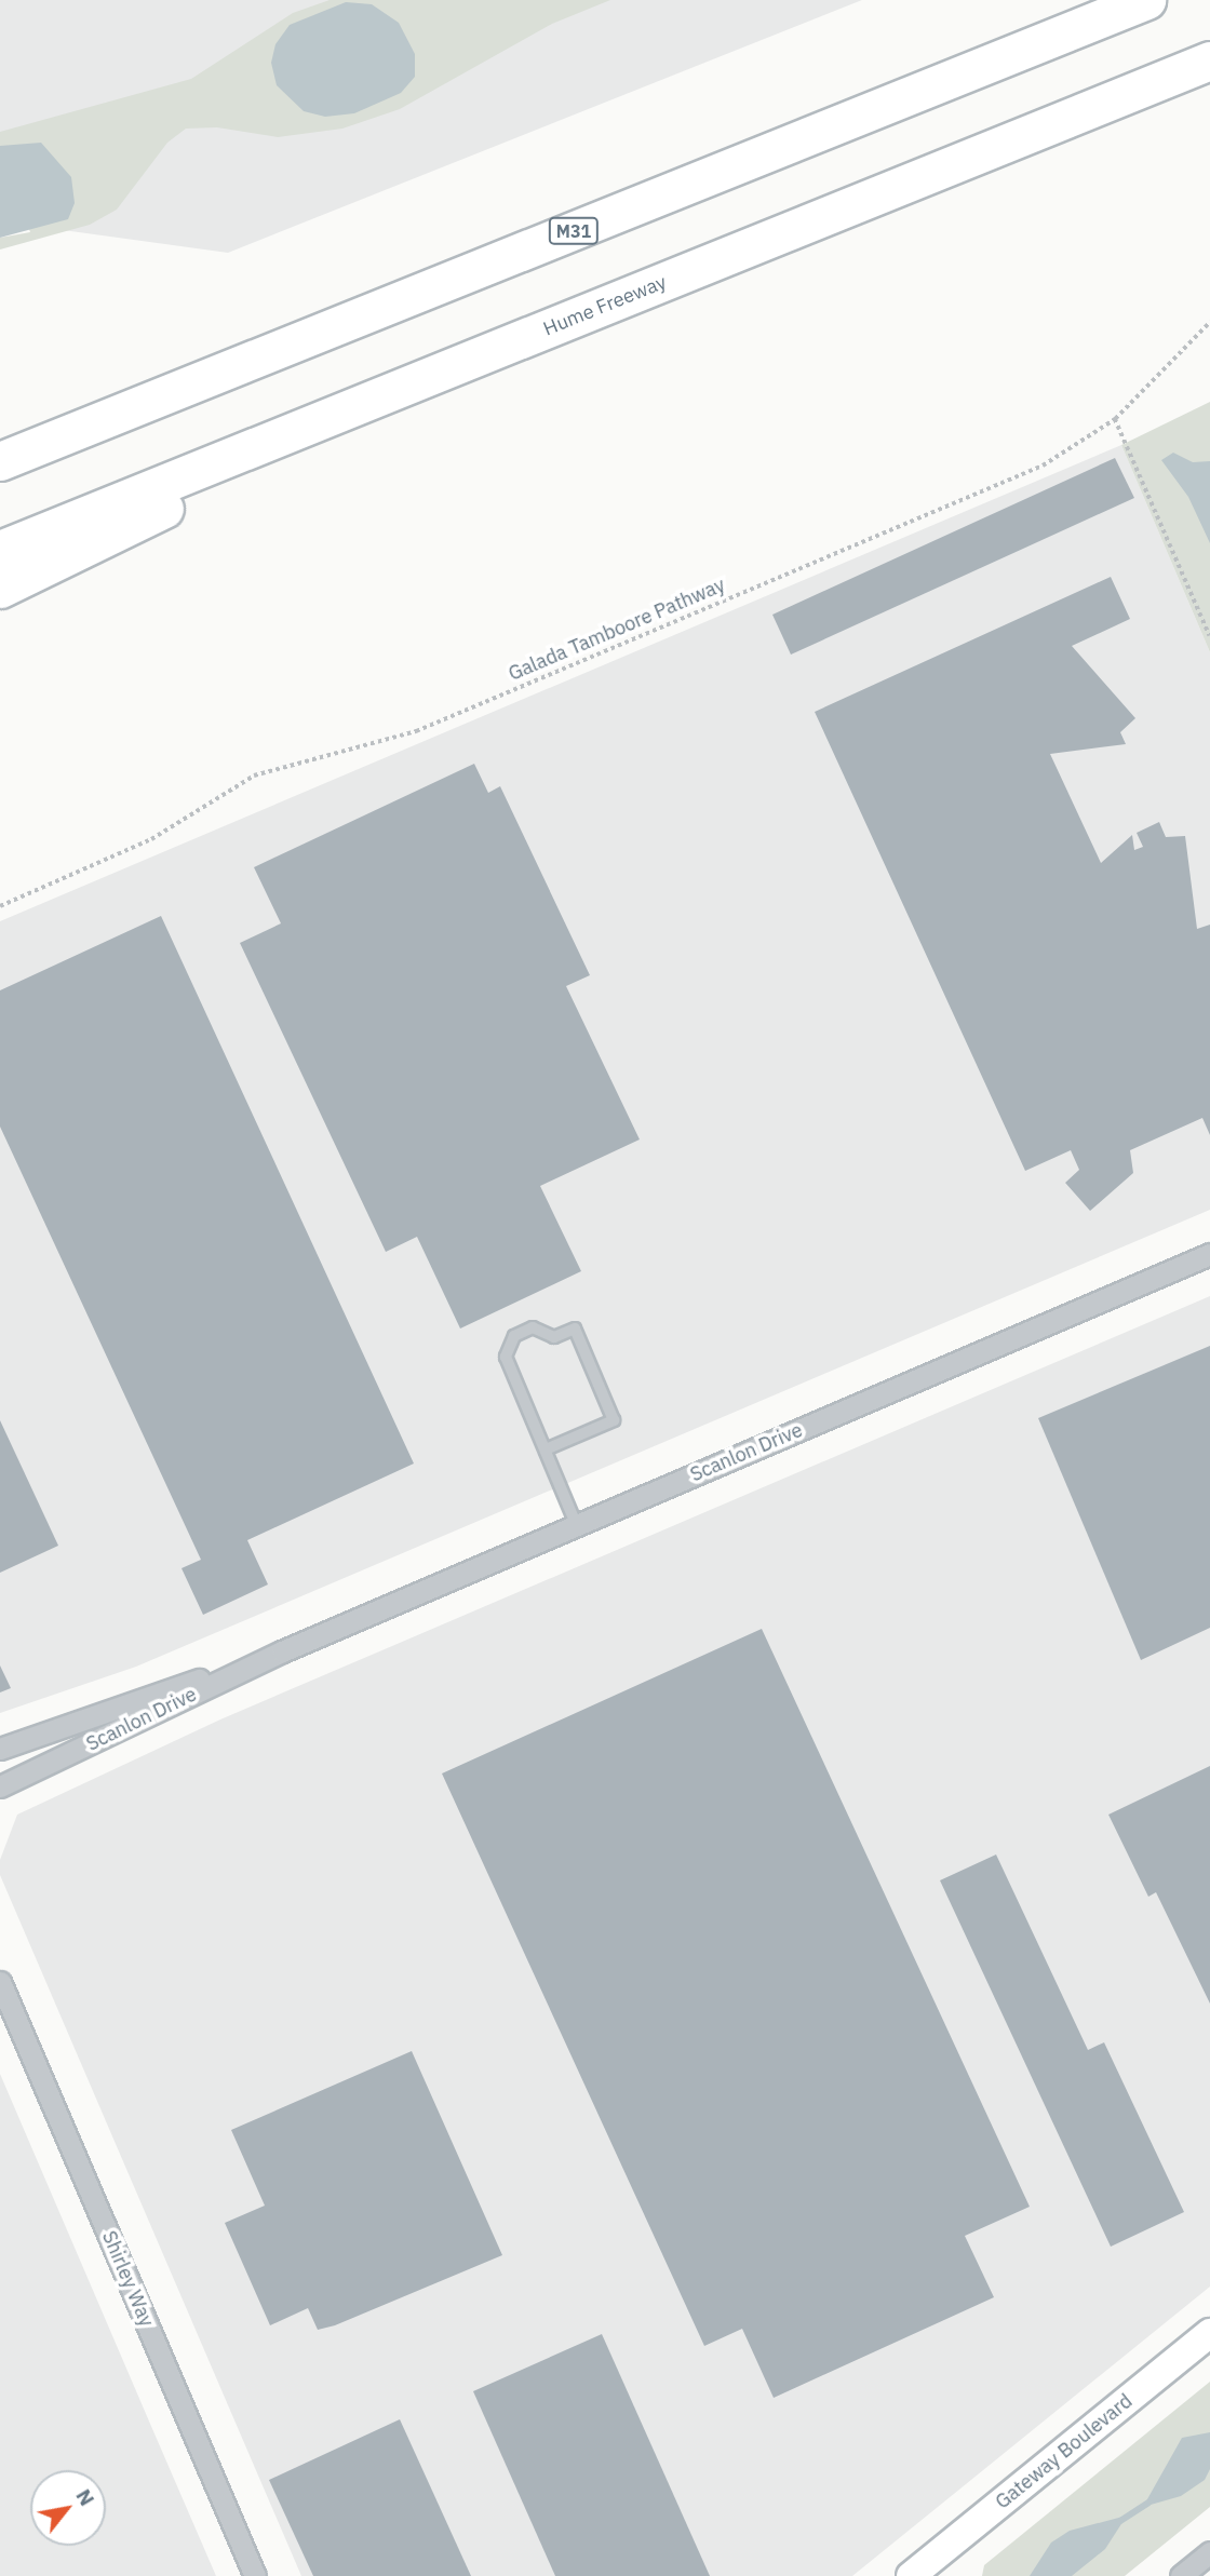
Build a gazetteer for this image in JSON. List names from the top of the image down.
{
  "streets": {
    "highway": ["M31", "Hume Freeway"],
    "street": ["Scanlon Drive", "Shirley Way", "Gateway Boulevard"],
    "path": ["Galada Tamboore Pathway"]
  },
  "north": "top right"
}
